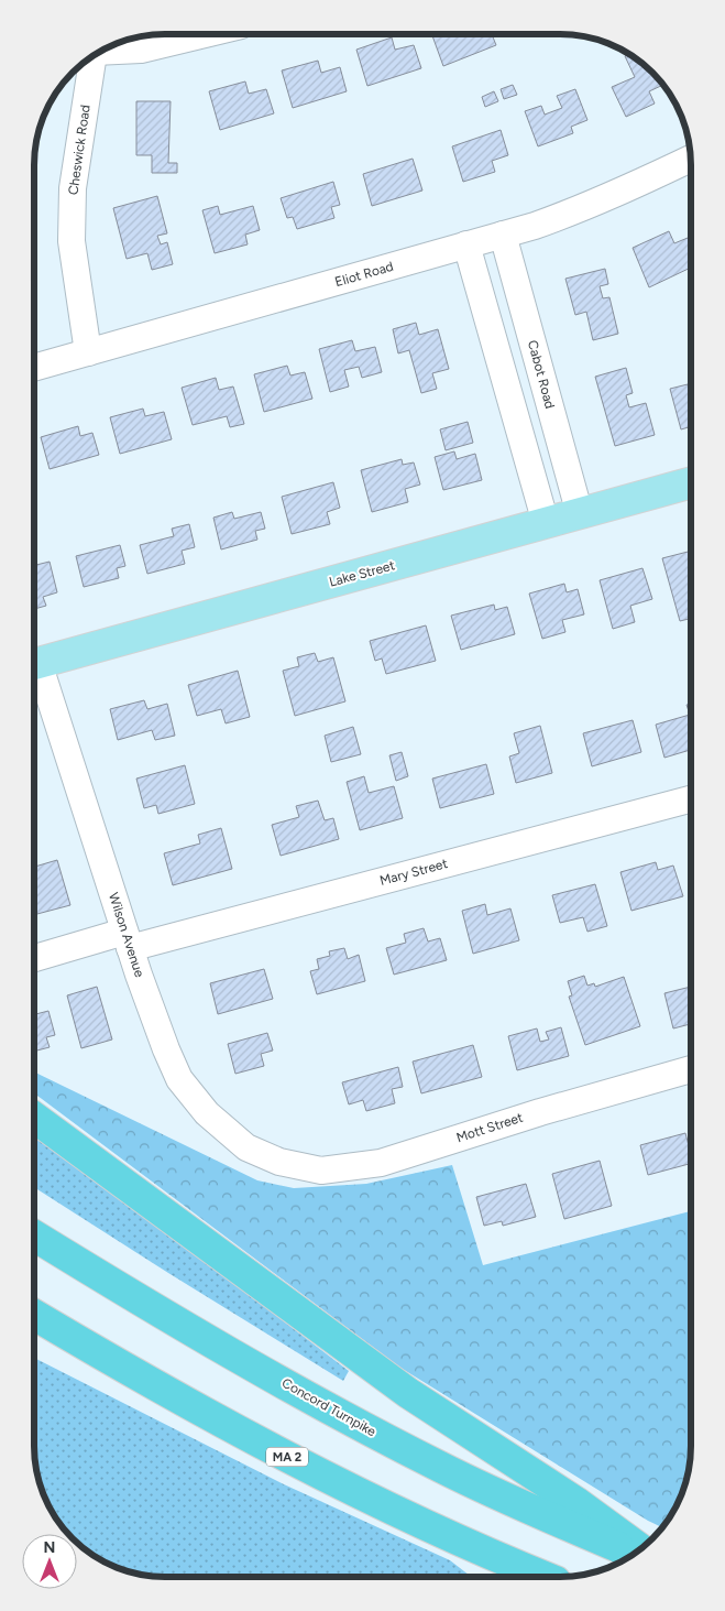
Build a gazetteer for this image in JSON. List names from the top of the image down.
{
  "streets": {
    "highway": ["Concord Turnpike", "MA 2"],
    "main road": ["Lake Street"],
    "street": [
      "Cheswick Road",
      "Eliot Road",
      "Cabot Road",
      "Mary Street",
      "Wilson Avenue",
      "Mott Street"
    ]
  },
  "crossings": [
    ["Cheswick Road", "Eliot Road"],
    ["Eliot Road", "Cabot Road"],
    ["Cabot Road", "Lake Street"],
    ["Mary Street", "Wilson Avenue"],
    ["Wilson Avenue", "Mott Street"]
  ],
  "north": "top"
}
